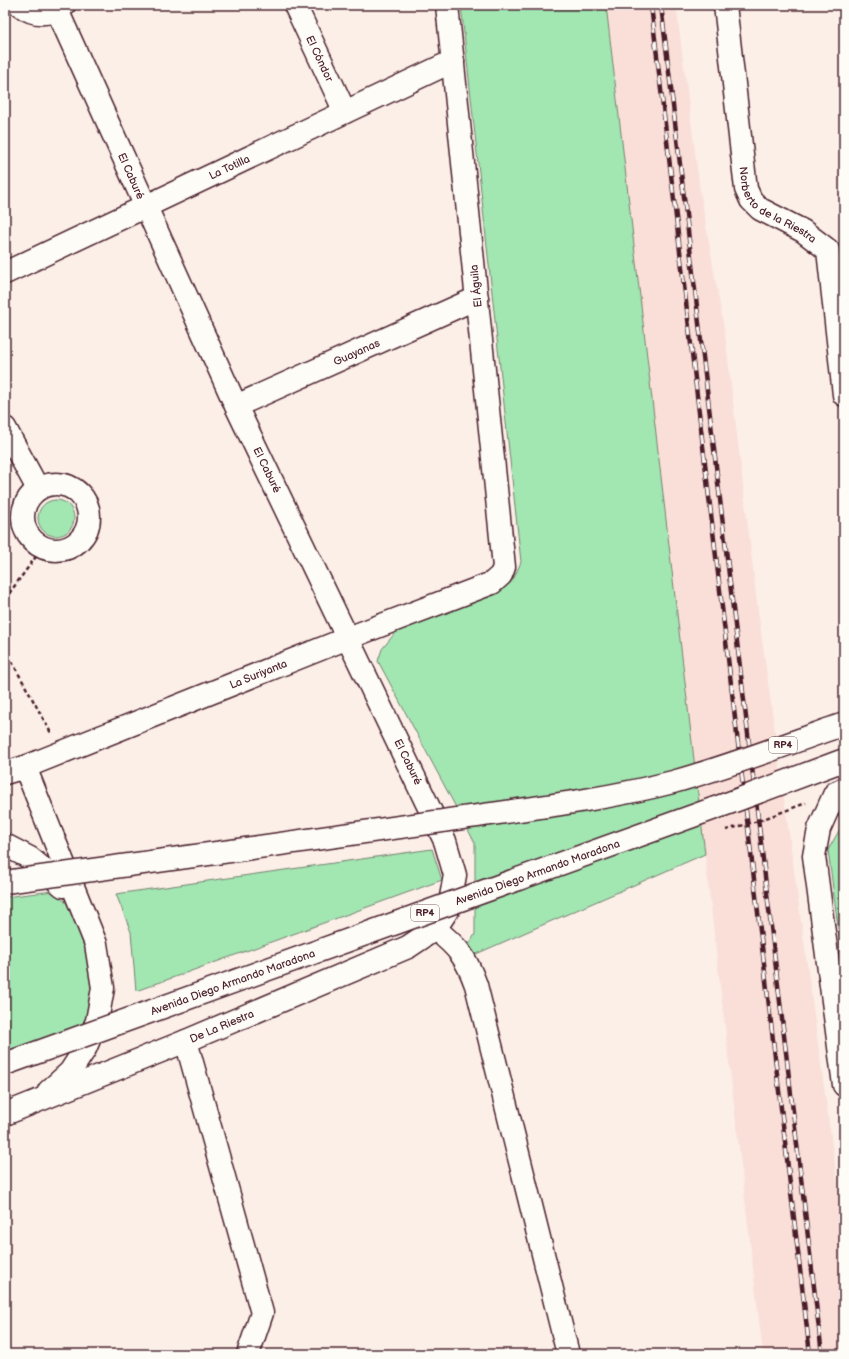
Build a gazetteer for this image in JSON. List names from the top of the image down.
{
  "streets": {
    "street": [
      "El Cóndor",
      "La Totilla",
      "El Caburé",
      "Norberto de la Riestra",
      "El Águila",
      "Guayanas",
      "La Suriyanta",
      "RP4",
      "Avenida Diego Armando Maradona",
      "De La Riestra"
    ]
  },
  "crossings": [
    ["El Cóndor", "La Totilla"],
    ["La Totilla", "El Caburé"],
    ["La Totilla", "El Águila"],
    ["El Caburé", "Guayanas"],
    ["El Caburé", "La Suriyanta"],
    ["El Caburé", "De La Riestra"],
    ["El Águila", "Guayanas"],
    ["El Águila", "La Suriyanta"]
  ]
}
